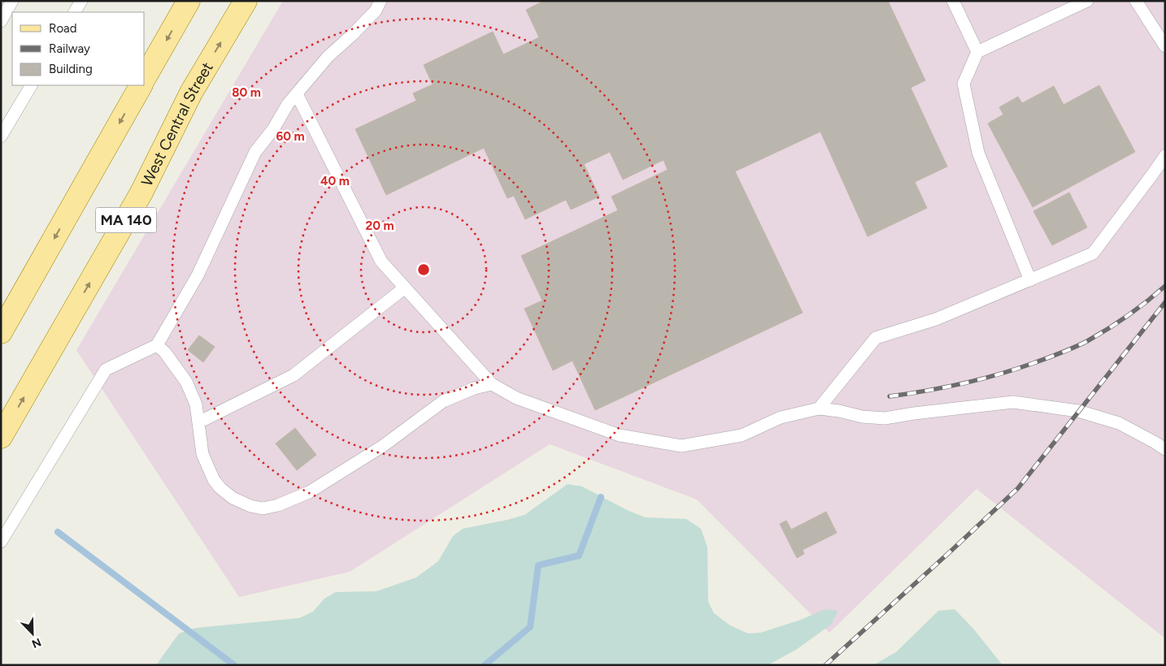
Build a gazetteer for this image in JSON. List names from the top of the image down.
{
  "streets": {
    "main road": ["West Central Street", "MA 140"]
  },
  "legend": ["Road", "Railway", "Building"],
  "north": "bottom right",
  "rings": [
    "80 m",
    "60 m",
    "40 m",
    "20 m"
  ]
}
